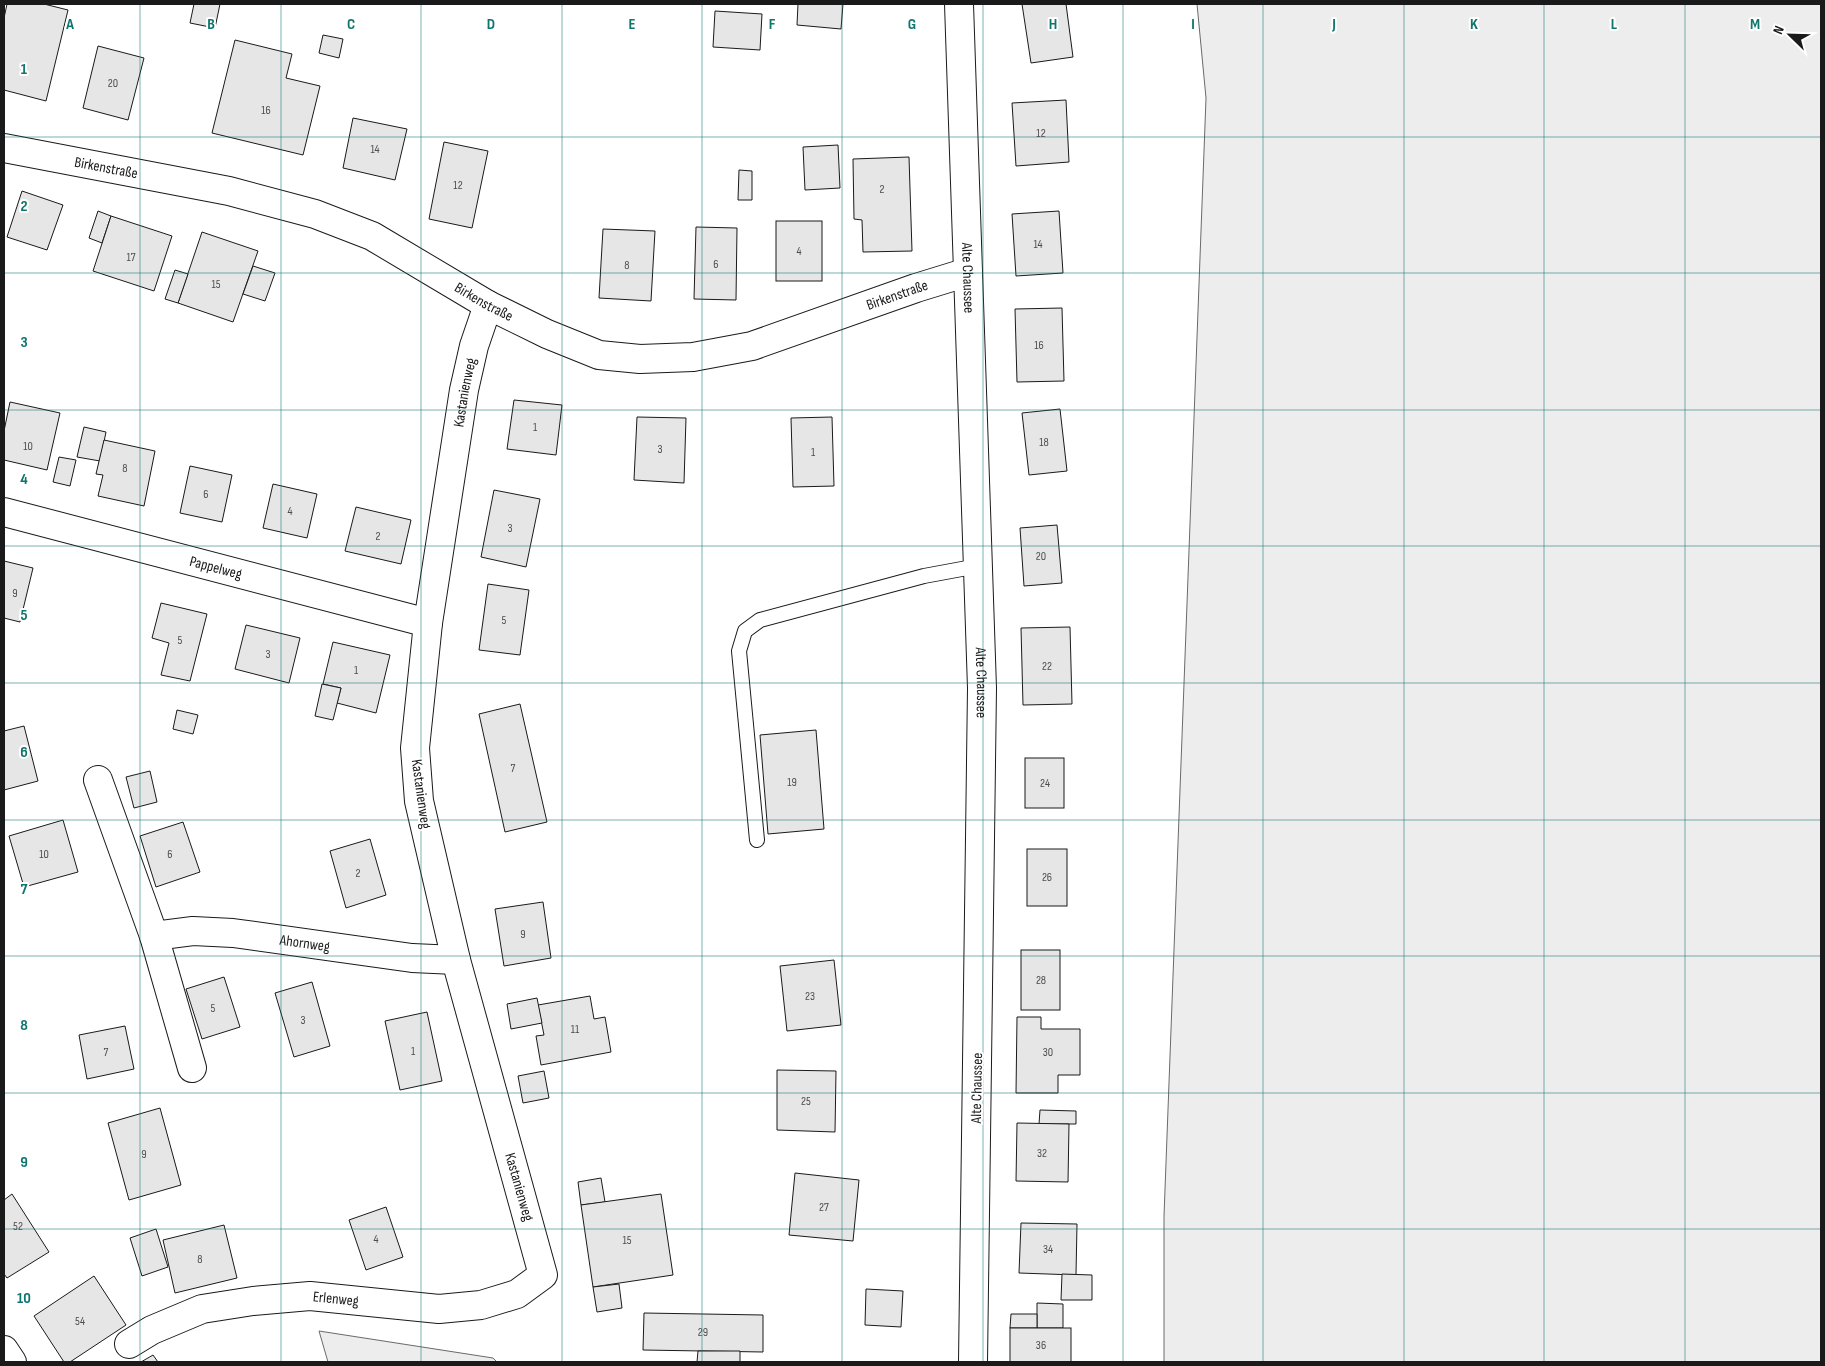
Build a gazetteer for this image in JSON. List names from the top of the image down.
{
  "streets": {
    "street": [
      "Birkenstraße",
      "Alte Chaussee",
      "Kastanienweg",
      "Pappelweg",
      "Ahornweg",
      "Erlenweg"
    ]
  },
  "crossings": [
    ["Birkenstraße", "Alte Chaussee"],
    ["Birkenstraße", "Kastanienweg"],
    ["Kastanienweg", "Pappelweg"],
    ["Kastanienweg", "Ahornweg"],
    ["Kastanienweg", "Erlenweg"]
  ],
  "house_numbers": [
    "20",
    "16",
    "12",
    "14",
    "12",
    "2",
    "14",
    "4",
    "17",
    "6",
    "8",
    "15",
    "16",
    "1",
    "18",
    "10",
    "3",
    "1",
    "8",
    "6",
    "4",
    "3",
    "2",
    "20",
    "9",
    "5",
    "5",
    "3",
    "22",
    "1",
    "7",
    "19",
    "24",
    "10",
    "6",
    "2",
    "26",
    "9",
    "28",
    "23",
    "5",
    "3",
    "11",
    "1",
    "7",
    "30",
    "25",
    "32",
    "9",
    "27",
    "52",
    "4",
    "15",
    "34",
    "8",
    "54",
    "29",
    "36"
  ],
  "north": "top left",
  "grid": {
    "columns": [
      "A",
      "B",
      "C",
      "D",
      "E",
      "F",
      "G",
      "H",
      "I",
      "J",
      "K",
      "L",
      "M"
    ],
    "rows": [
      "1",
      "2",
      "3",
      "4",
      "5",
      "6",
      "7",
      "8",
      "9",
      "10"
    ]
  }
}
